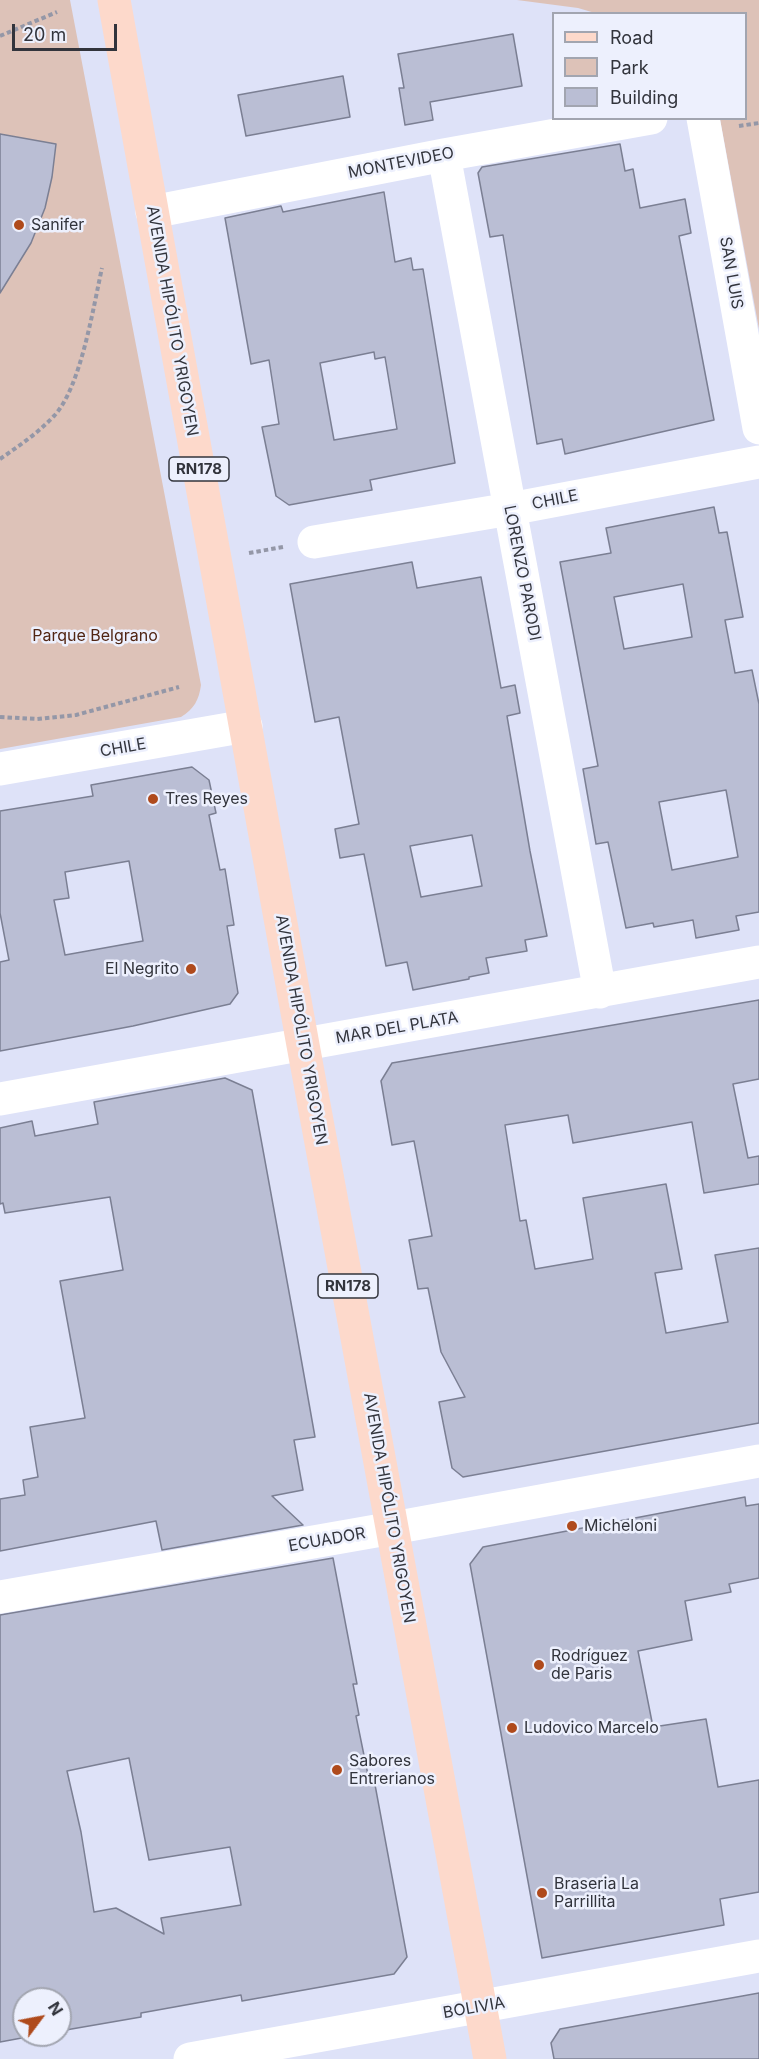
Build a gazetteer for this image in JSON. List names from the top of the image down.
{
  "streets": {
    "main road": ["AVENIDA HIPÓLITO YRIGOYEN", "RN178"],
    "street": [
      "MONTEVIDEO",
      "SAN LUIS",
      "CHILE",
      "LORENZO PARODI",
      "MAR DEL PLATA",
      "ECUADOR",
      "BOLIVIA"
    ]
  },
  "crossings": [
    ["MONTEVIDEO", "AVENIDA HIPÓLITO YRIGOYEN"],
    ["MONTEVIDEO", "LORENZO PARODI"],
    ["AVENIDA HIPÓLITO YRIGOYEN", "CHILE"],
    ["AVENIDA HIPÓLITO YRIGOYEN", "MAR DEL PLATA"],
    ["AVENIDA HIPÓLITO YRIGOYEN", "ECUADOR"],
    ["AVENIDA HIPÓLITO YRIGOYEN", "BOLIVIA"],
    ["CHILE", "LORENZO PARODI"],
    ["LORENZO PARODI", "MAR DEL PLATA"]
  ],
  "parks": ["Parque Belgrano"],
  "places": [
    "Sanifer",
    "Tres Reyes",
    "El Negrito",
    "Micheloni",
    "Rodríguez de Paris",
    "Ludovico Marcelo",
    "Sabores Entrerianos",
    "Braseria La Parrillita"
  ],
  "legend": ["Road", "Park", "Building"],
  "scale_bar": "20 m",
  "north": "top right"
}
